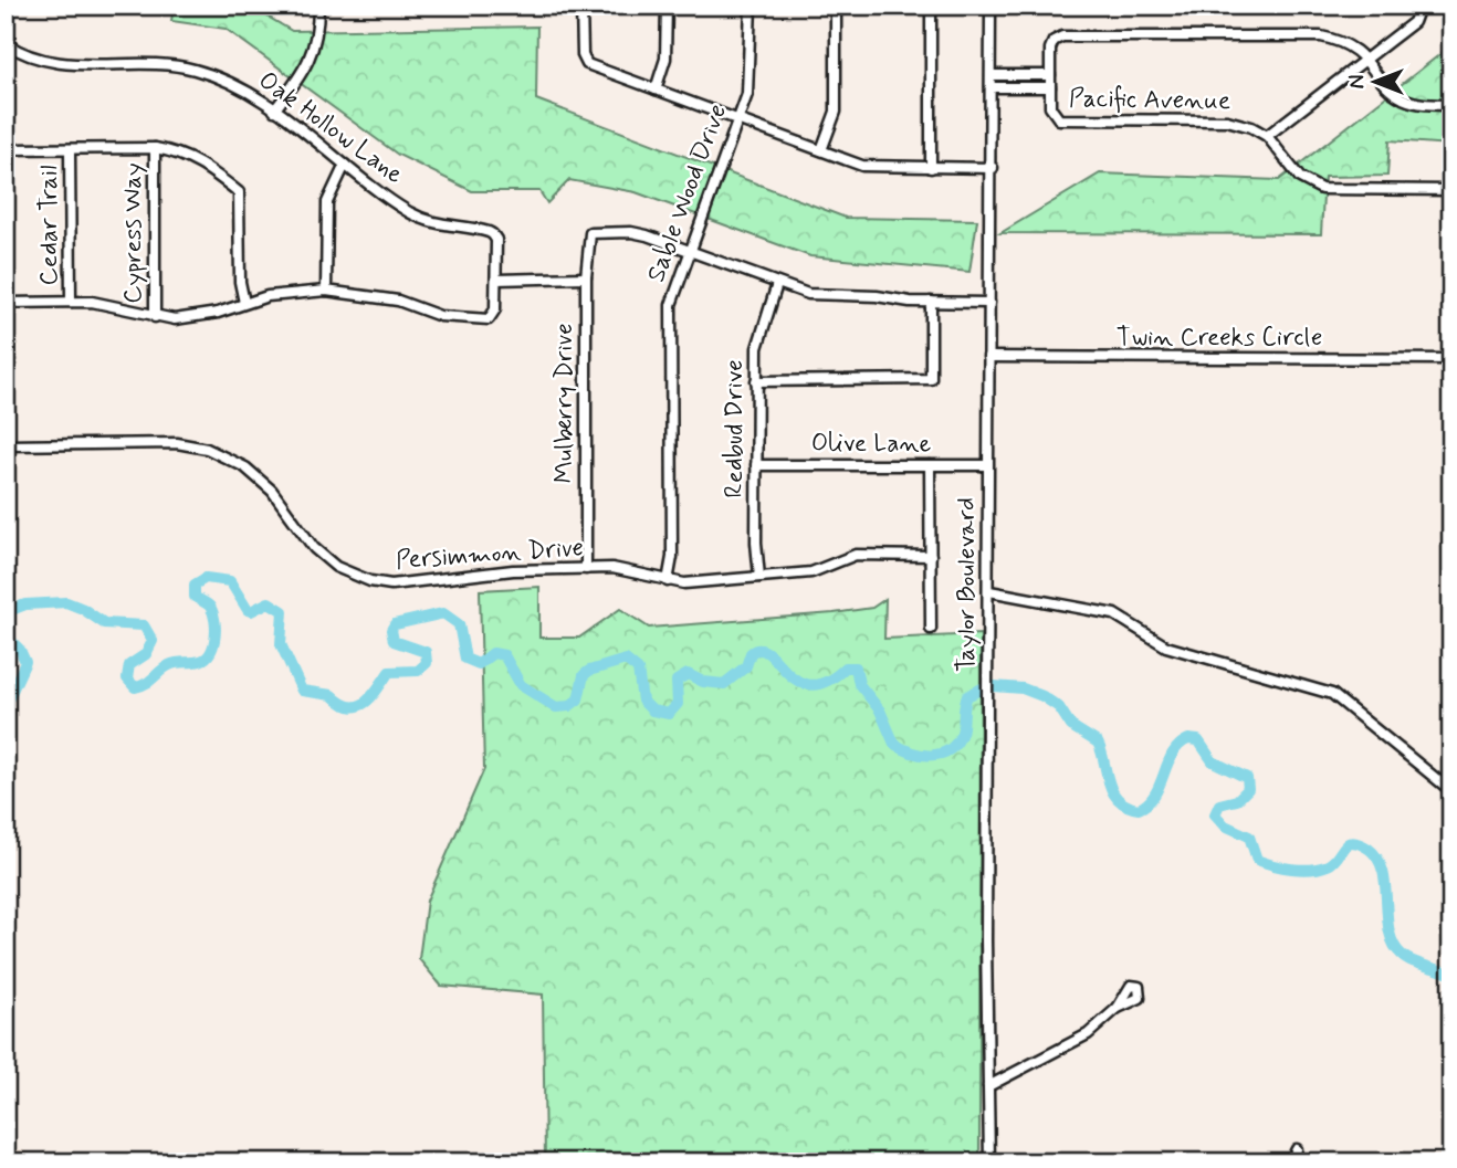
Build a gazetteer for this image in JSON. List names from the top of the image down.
{
  "streets": {
    "street": [
      "Pacific Avenue",
      "Oak Hollow Lane",
      "Sable Wood Drive",
      "Cedar Trail",
      "Cypress Way",
      "Twin Creeks Circle",
      "Mulberry Drive",
      "Redbud Drive",
      "Olive Lane",
      "Persimmon Drive",
      "Taylor Boulevard"
    ]
  },
  "crossings": [
    ["Sable Wood Drive", "Mulberry Drive"],
    ["Sable Wood Drive", "Persimmon Drive"],
    ["Twin Creeks Circle", "Taylor Boulevard"],
    ["Mulberry Drive", "Persimmon Drive"],
    ["Redbud Drive", "Olive Lane"],
    ["Redbud Drive", "Persimmon Drive"],
    ["Olive Lane", "Taylor Boulevard"]
  ],
  "north": "left"
}
